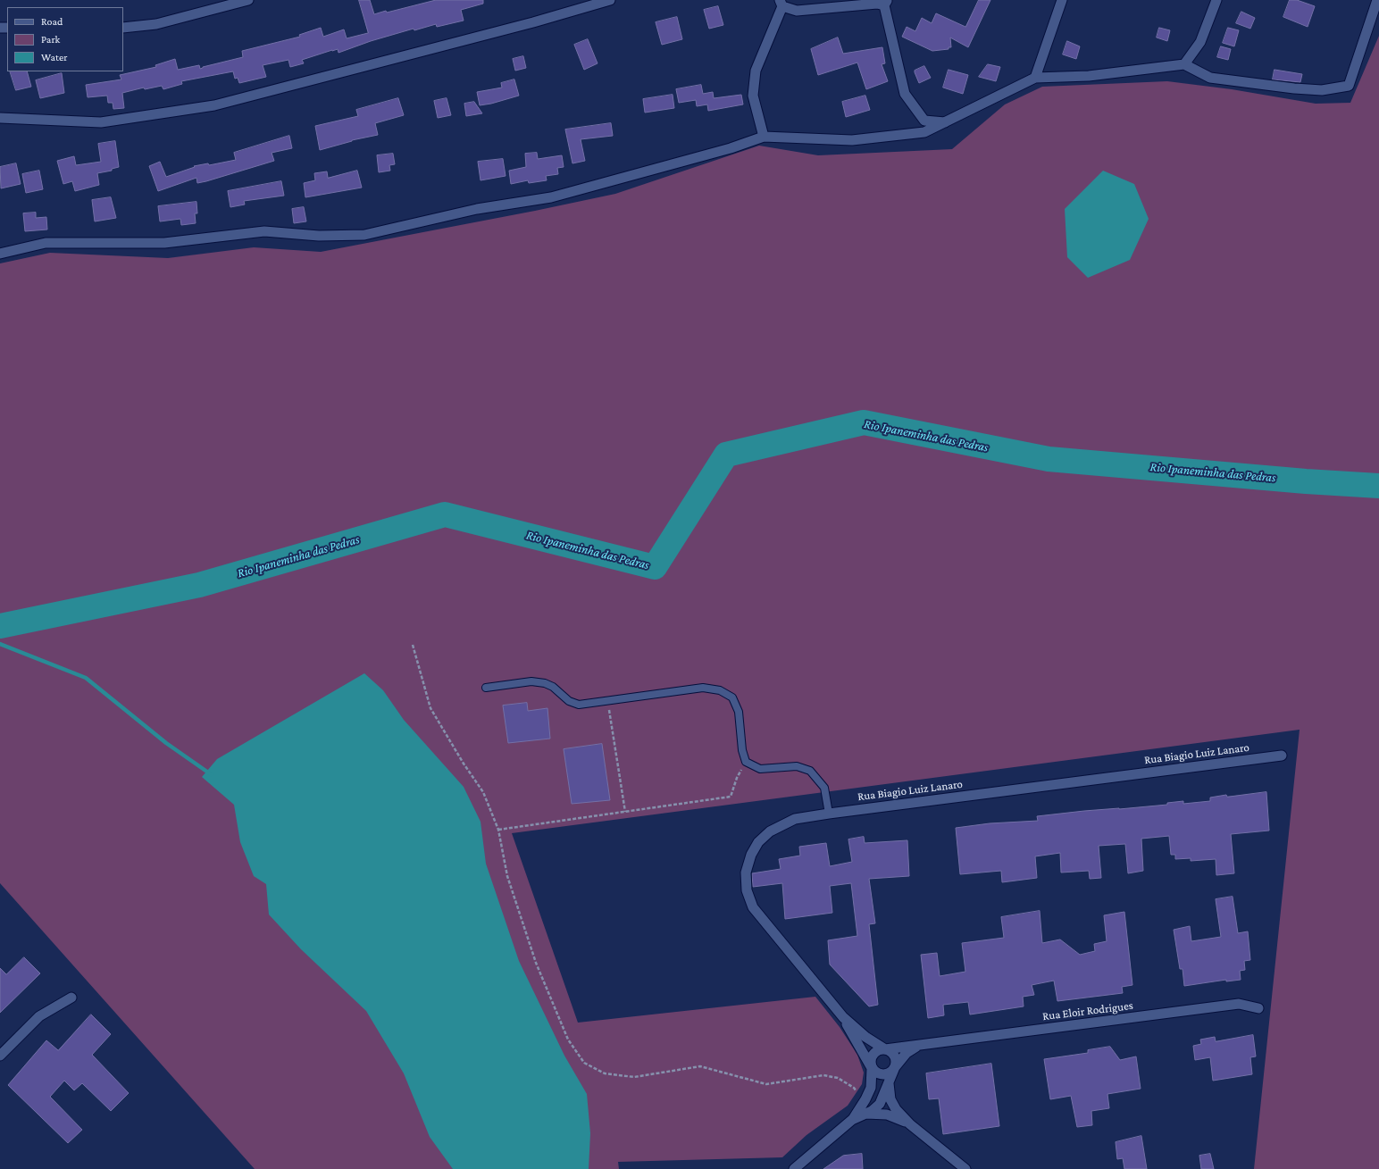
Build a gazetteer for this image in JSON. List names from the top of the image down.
{
  "streets": {
    "street": ["Rua Biagio Luiz Lanaro", "Rua Eloir Rodrigues"]
  },
  "crossings": [
    ["Rua Biagio Luiz Lanaro", "Rua Eloir Rodrigues"]
  ],
  "water": ["Rio Ipaneminha das Pedras"],
  "legend": ["Road", "Park", "Water"]
}
